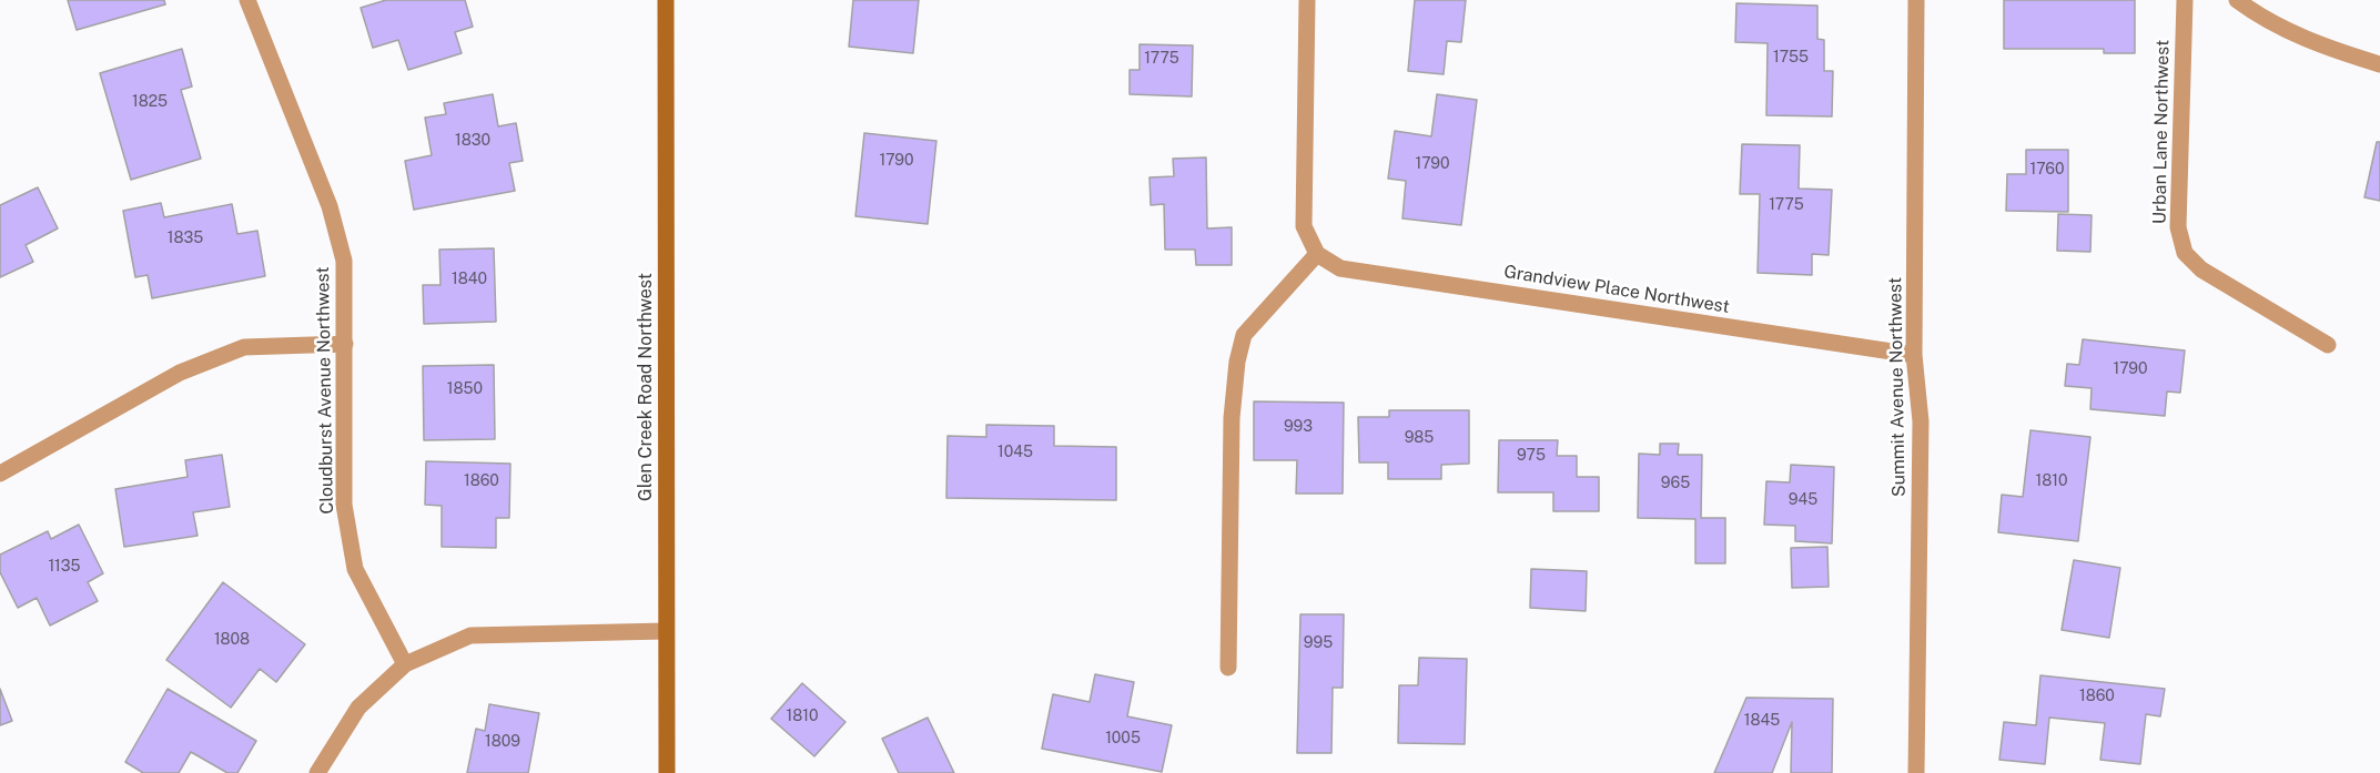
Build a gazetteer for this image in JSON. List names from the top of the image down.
{
  "streets": {
    "main road": ["Glen Creek Road Northwest"],
    "street": [
      "Urban Lane Northwest",
      "Grandview Place Northwest",
      "Summit Avenue Northwest",
      "Cloudburst Avenue Northwest"
    ]
  },
  "crossings": [
    ["Grandview Place Northwest", "Summit Avenue Northwest"]
  ],
  "house_numbers": [
    "1755",
    "1775",
    "1825",
    "1830",
    "1790",
    "1790",
    "1760",
    "1775",
    "1835",
    "1840",
    "1790",
    "1850",
    "993",
    "985",
    "1045",
    "975",
    "1860",
    "1810",
    "965",
    "945",
    "1135",
    "1808",
    "995",
    "1860",
    "1810",
    "1845",
    "1005",
    "1809"
  ]
}
